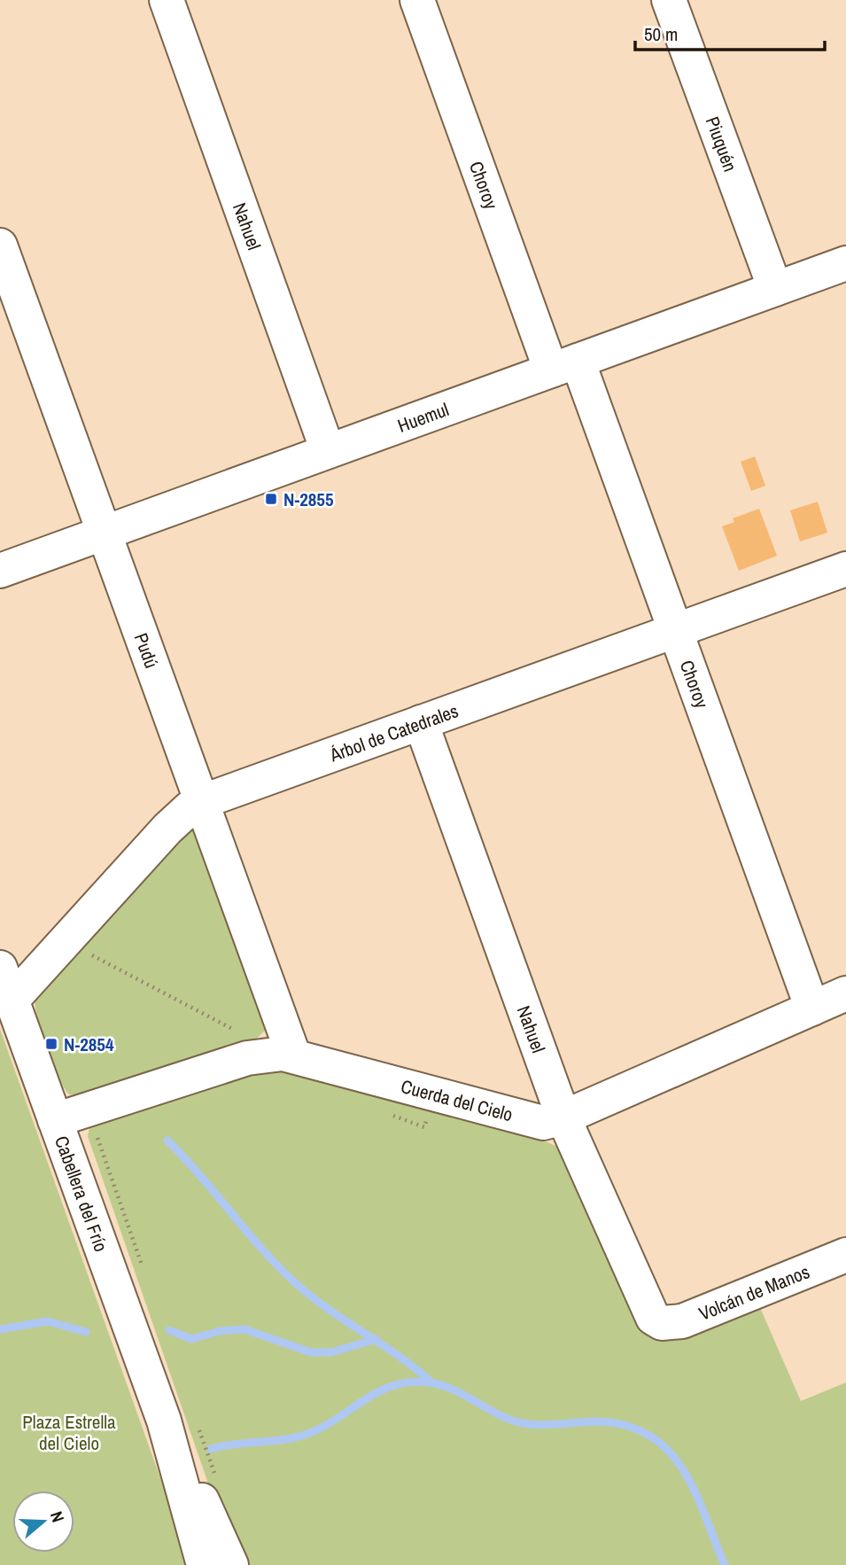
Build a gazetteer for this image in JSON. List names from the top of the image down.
{
  "streets": {
    "street": [
      "Piuquén",
      "Choroy",
      "Nahuel",
      "Huemul",
      "Pudú",
      "Árbol de Catedrales",
      "Cuerda del Cielo",
      "Cabellera del Frío",
      "Volcán de Manos"
    ]
  },
  "crossings": [
    ["Piuquén", "Huemul"],
    ["Choroy", "Huemul"],
    ["Choroy", "Árbol de Catedrales"],
    ["Choroy", "Cuerda del Cielo"],
    ["Nahuel", "Huemul"],
    ["Nahuel", "Árbol de Catedrales"],
    ["Nahuel", "Cuerda del Cielo"],
    ["Nahuel", "Volcán de Manos"],
    ["Huemul", "Pudú"],
    ["Pudú", "Árbol de Catedrales"],
    ["Pudú", "Cuerda del Cielo"],
    ["Árbol de Catedrales", "Cabellera del Frío"],
    ["Cuerda del Cielo", "Cabellera del Frío"]
  ],
  "parks": ["Plaza Estrella del Cielo"],
  "places": {
    "transit": ["N-2855", "N-2854"]
  },
  "scale_bar": "50 m",
  "north": "right"
}
